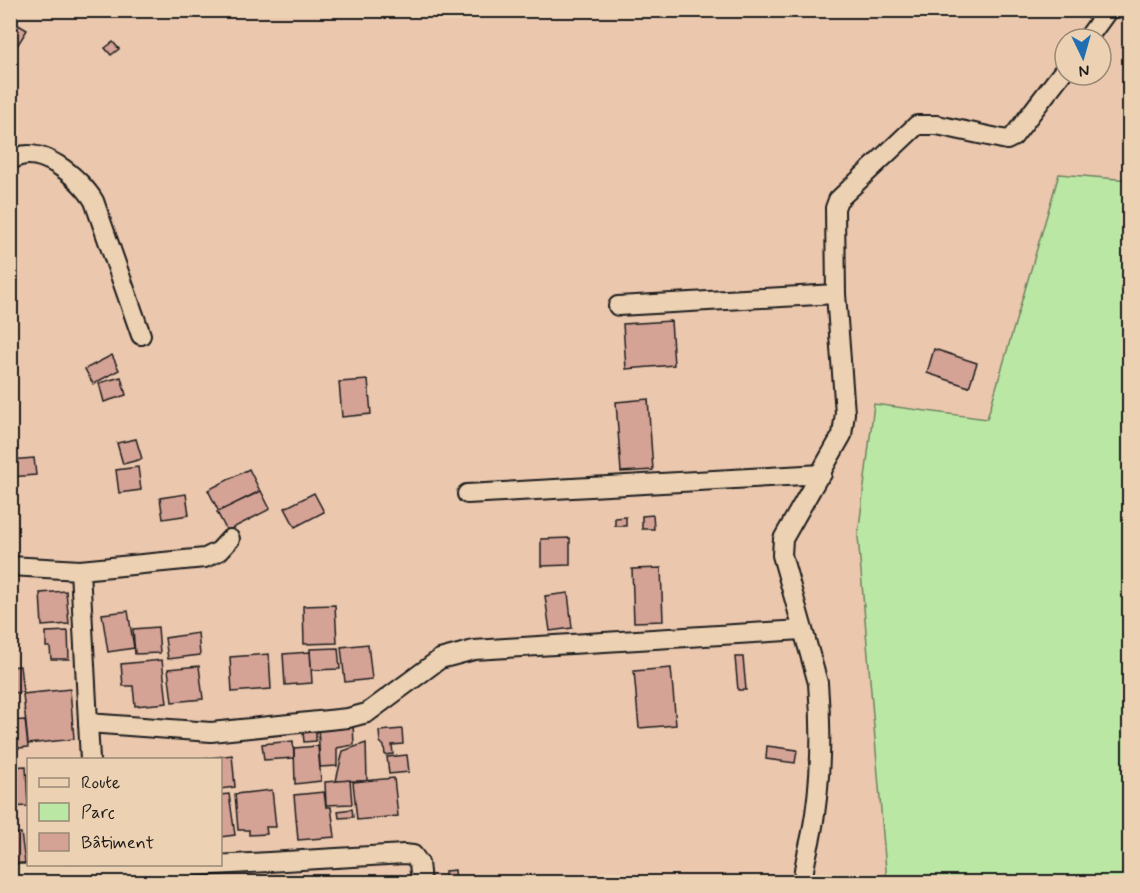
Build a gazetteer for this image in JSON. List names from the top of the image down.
{
  "legend": ["Route", "Parc", "Bâtiment"],
  "north": "bottom"
}
